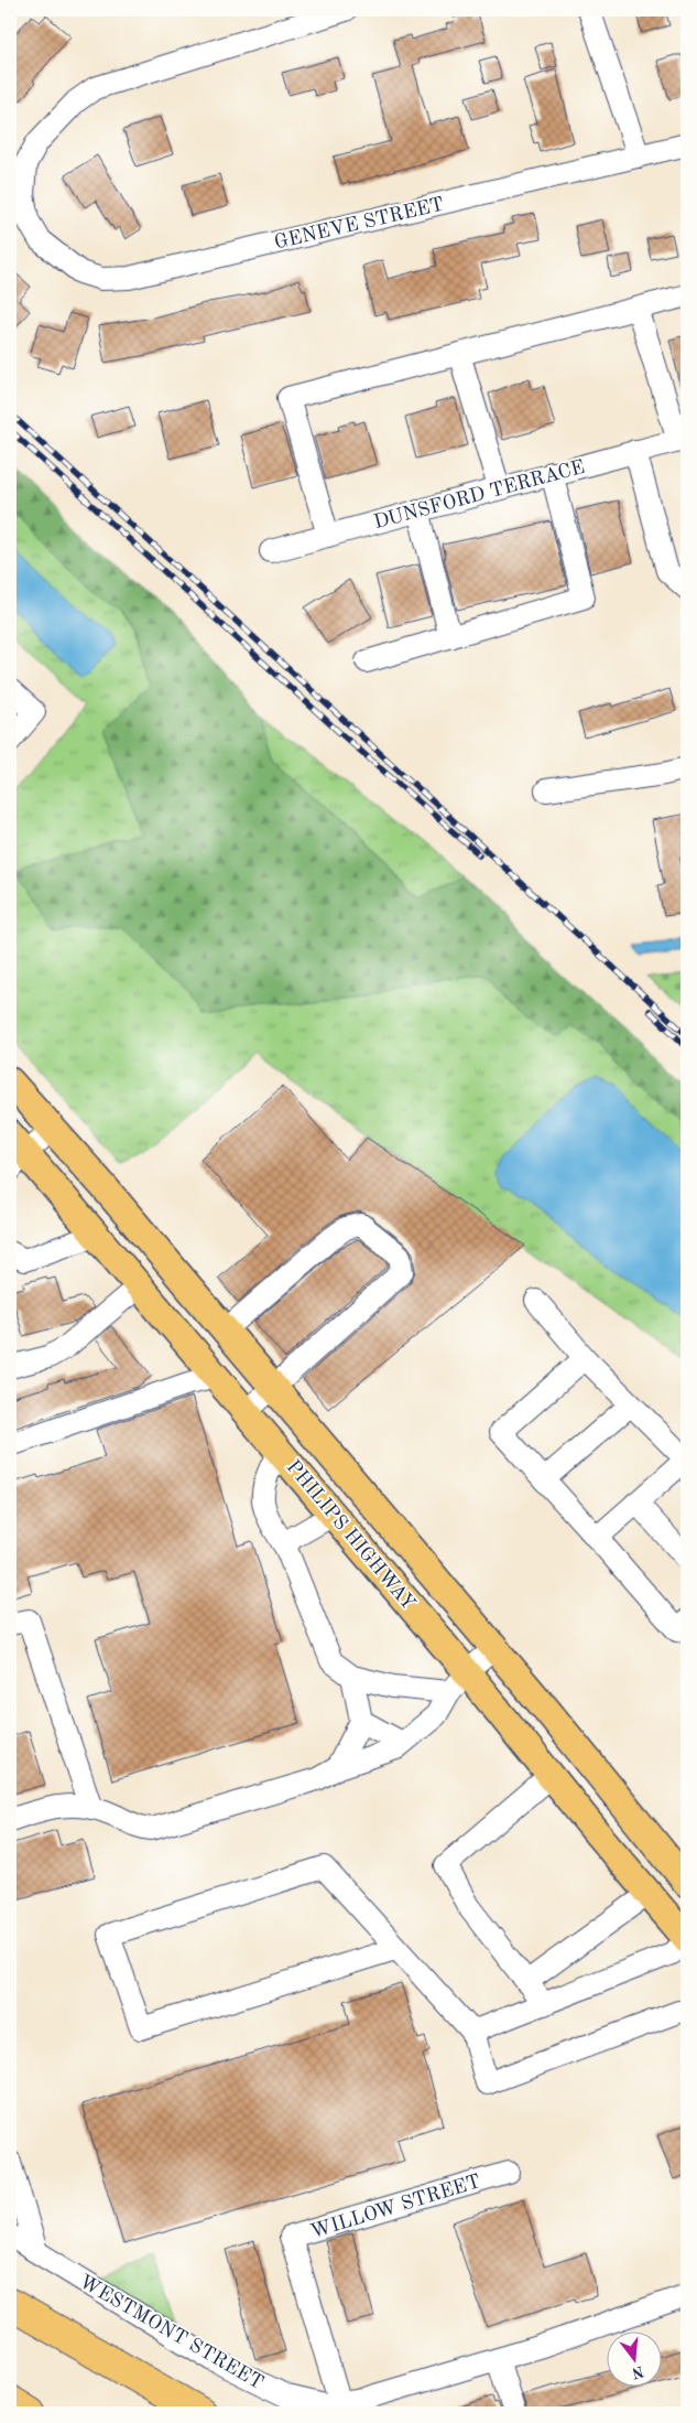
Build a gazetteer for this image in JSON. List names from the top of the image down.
{
  "streets": {
    "main road": ["PHILIPS HIGHWAY"],
    "street": [
      "GENEVE STREET",
      "DUNSFORD TERRACE",
      "WILLOW STREET",
      "WESTMONT STREET"
    ]
  },
  "crossings": [
    ["WILLOW STREET", "WESTMONT STREET"]
  ],
  "north": "bottom"
}
